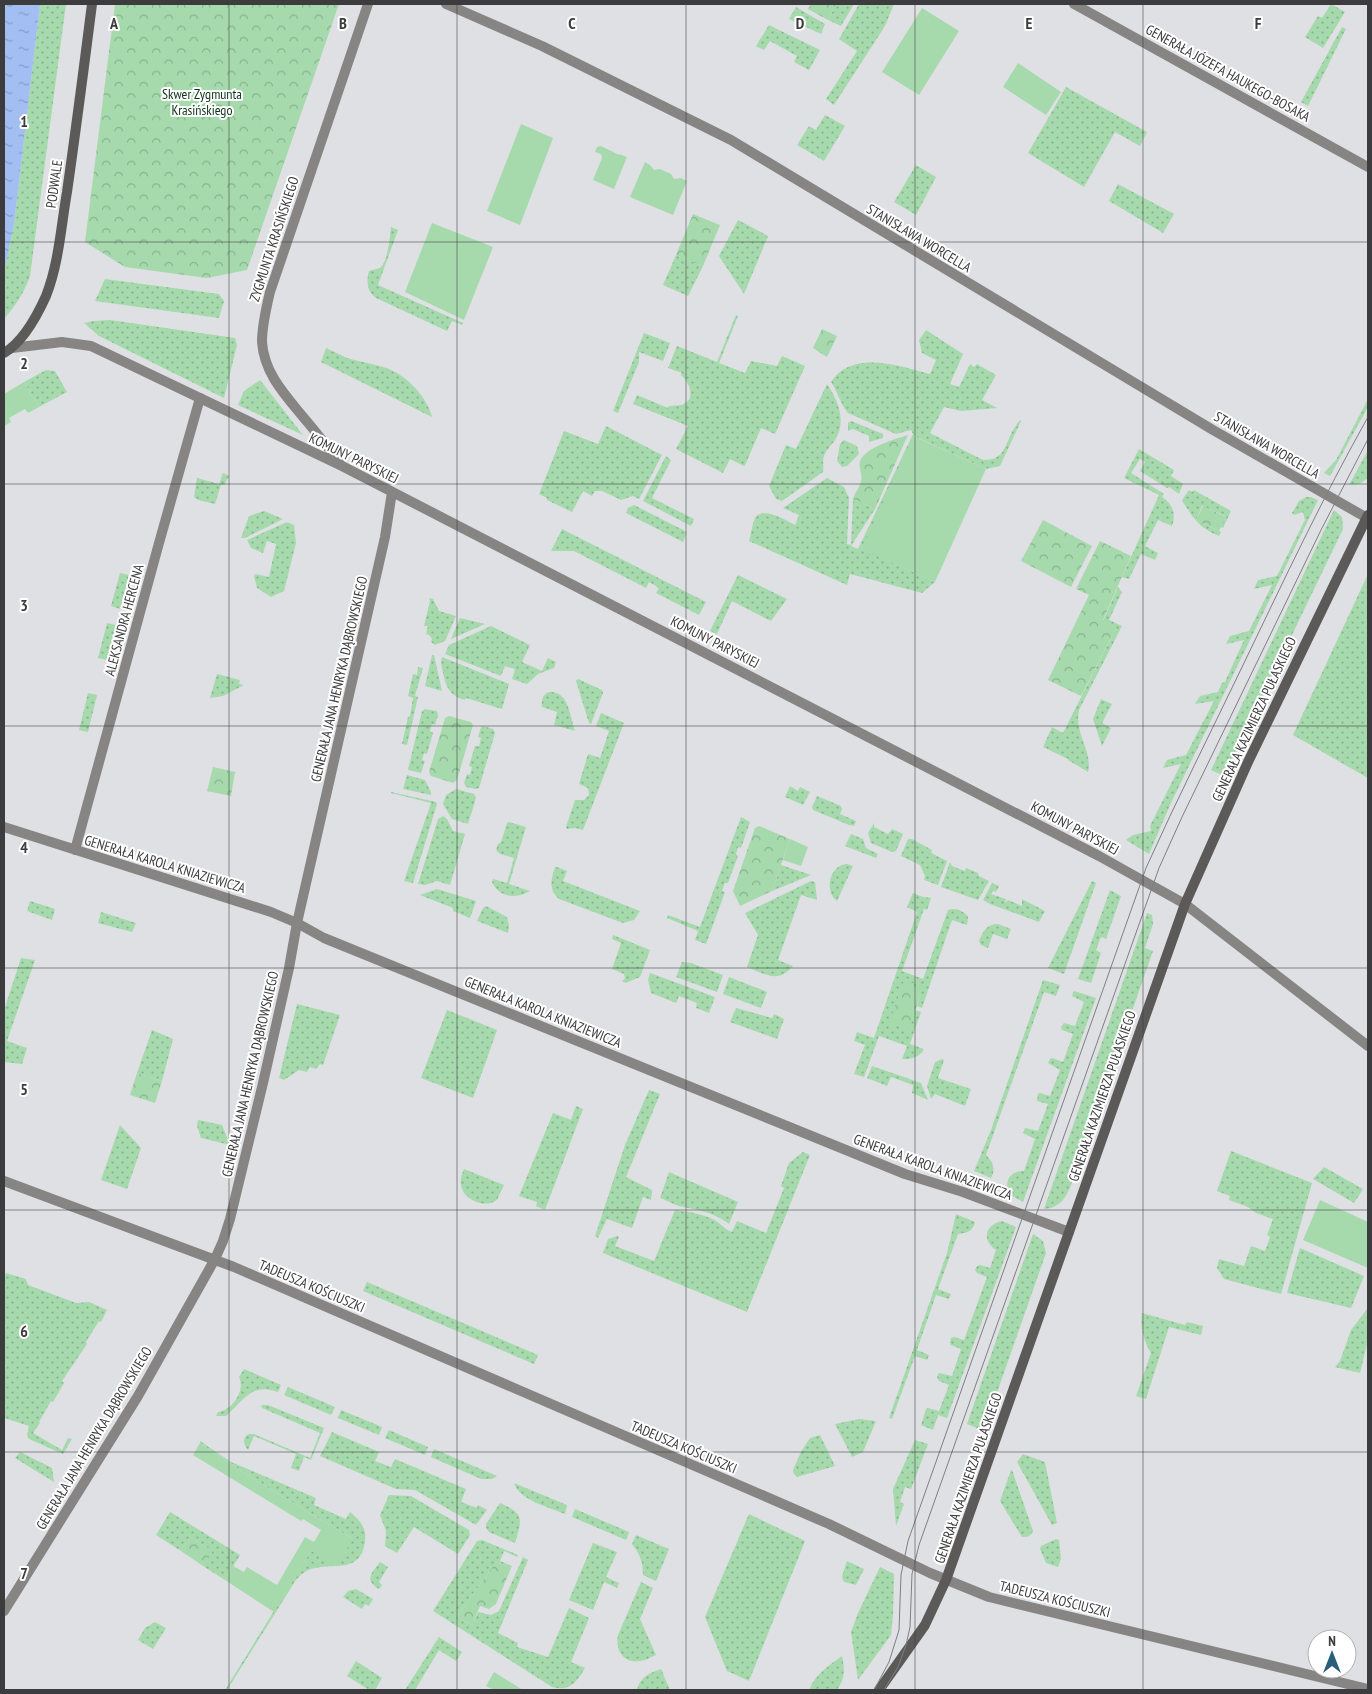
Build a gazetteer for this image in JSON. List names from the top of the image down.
{
  "streets": {
    "main road": ["PODWALE", "GENERAŁA KAZIMIERZA PUŁASKIEGO"],
    "street": [
      "GENERAŁA JÓZEFA HAUKEGO-BOSAKA",
      "STANISŁAWA WORCELLA",
      "ZYGMUNTA KRASIŃSKIEGO",
      "KOMUNY PARYSKIEJ",
      "ALEKSANDRA HERCENA",
      "GENERAŁA JANA HENRYKA DĄBROWSKIEGO",
      "GENERAŁA KAROLA KNIAZIEWICZA",
      "TADEUSZA KOŚCIUSZKI"
    ]
  },
  "crossings": [
    ["PODWALE", "KOMUNY PARYSKIEJ"],
    ["STANISŁAWA WORCELLA", "GENERAŁA KAZIMIERZA PUŁASKIEGO"],
    ["ZYGMUNTA KRASIŃSKIEGO", "KOMUNY PARYSKIEJ"],
    ["KOMUNY PARYSKIEJ", "ALEKSANDRA HERCENA"],
    ["KOMUNY PARYSKIEJ", "GENERAŁA JANA HENRYKA DĄBROWSKIEGO"],
    ["KOMUNY PARYSKIEJ", "GENERAŁA KAZIMIERZA PUŁASKIEGO"],
    ["ALEKSANDRA HERCENA", "GENERAŁA KAROLA KNIAZIEWICZA"],
    ["GENERAŁA JANA HENRYKA DĄBROWSKIEGO", "GENERAŁA KAROLA KNIAZIEWICZA"],
    ["GENERAŁA JANA HENRYKA DĄBROWSKIEGO", "TADEUSZA KOŚCIUSZKI"],
    ["GENERAŁA KAZIMIERZA PUŁASKIEGO", "GENERAŁA KAROLA KNIAZIEWICZA"],
    ["GENERAŁA KAZIMIERZA PUŁASKIEGO", "TADEUSZA KOŚCIUSZKI"]
  ],
  "parks": ["Skwer Zygmunta Krasińskiego"],
  "north": "top",
  "grid": {
    "columns": [
      "A",
      "B",
      "C",
      "D",
      "E",
      "F"
    ],
    "rows": [
      "1",
      "2",
      "3",
      "4",
      "5",
      "6",
      "7"
    ]
  }
}
